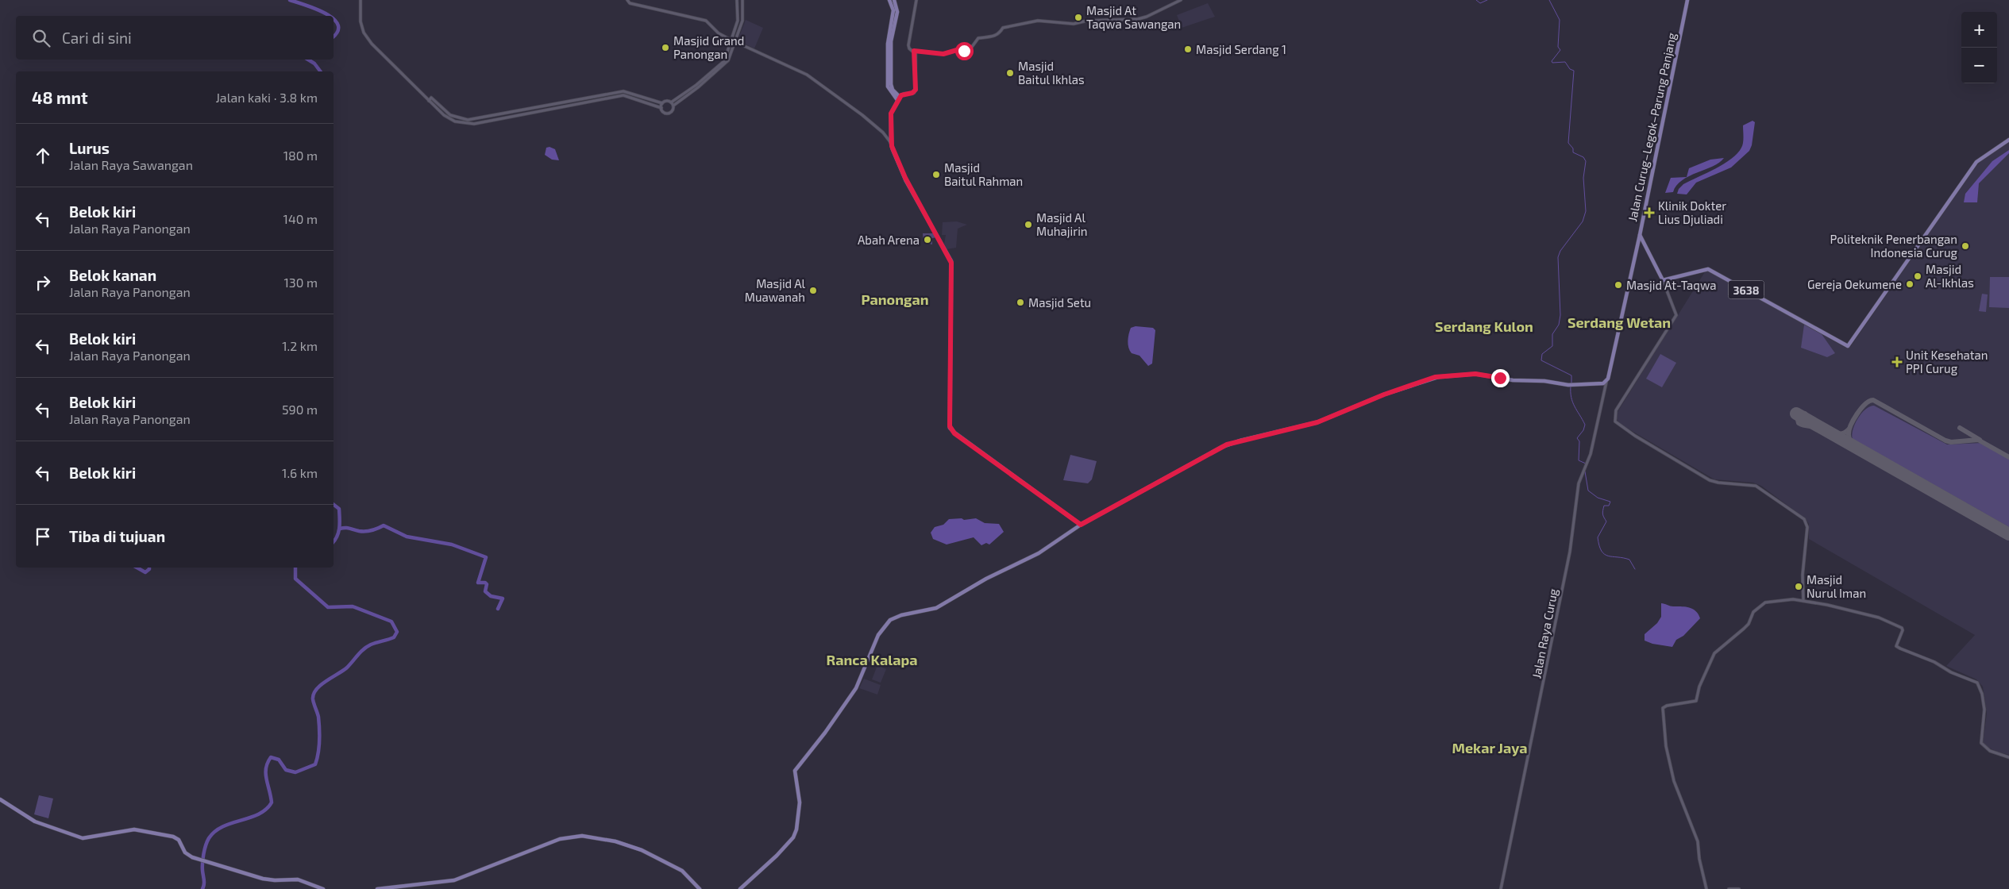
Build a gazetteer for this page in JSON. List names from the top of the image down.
{
  "streets": {
    "main road": ["Jalan Curug–Legok–Parung Panjang", "3638"],
    "street": ["Jalan Raya Curug"]
  },
  "crossings": [
    ["Jalan Curug–Legok–Parung Panjang", "3638"]
  ],
  "districts": [
    "Panongan",
    "Serdang Wetan",
    "Serdang Kulon",
    "Ranca Kalapa",
    "Mekar Jaya"
  ],
  "places": {
    "other": [
      "Masjid At Taqwa Sawangan",
      "Masjid Grand Panongan",
      "Masjid Serdang 1",
      "Masjid Baitul Ikhlas",
      "Masjid Baitul Rahman",
      "Masjid Al Muhajirin",
      "Abah Arena",
      "Politeknik Penerbangan Indonesia Curug",
      "Masjid Al-Ikhlas",
      "Gereja Oekumene",
      "Masjid At-Taqwa",
      "Masjid Al Muawanah",
      "Masjid Setu",
      "Masjid Nurul Iman"
    ],
    "health": ["Klinik Dokter Lius Djuliadi", "Unit Kesehatan PPI Curug"]
  },
  "page": {
    "map_buttons": ["+", "−"],
    "search": "Cari di sini",
    "heading": ["48 mnt", "Jalan kaki · 3.8 km"],
    "list": [
      ["Lurus", "Jalan Raya Sawangan", "180 m"],
      ["Belok kiri", "Jalan Raya Panongan", "140 m"],
      ["Belok kanan", "Jalan Raya Panongan", "130 m"],
      ["Belok kiri", "Jalan Raya Panongan", "1.2 km"],
      ["Belok kiri", "Jalan Raya Panongan", "590 m"],
      ["Belok kiri", "1.6 km"],
      "Tiba di tujuan"
    ]
  }
}
